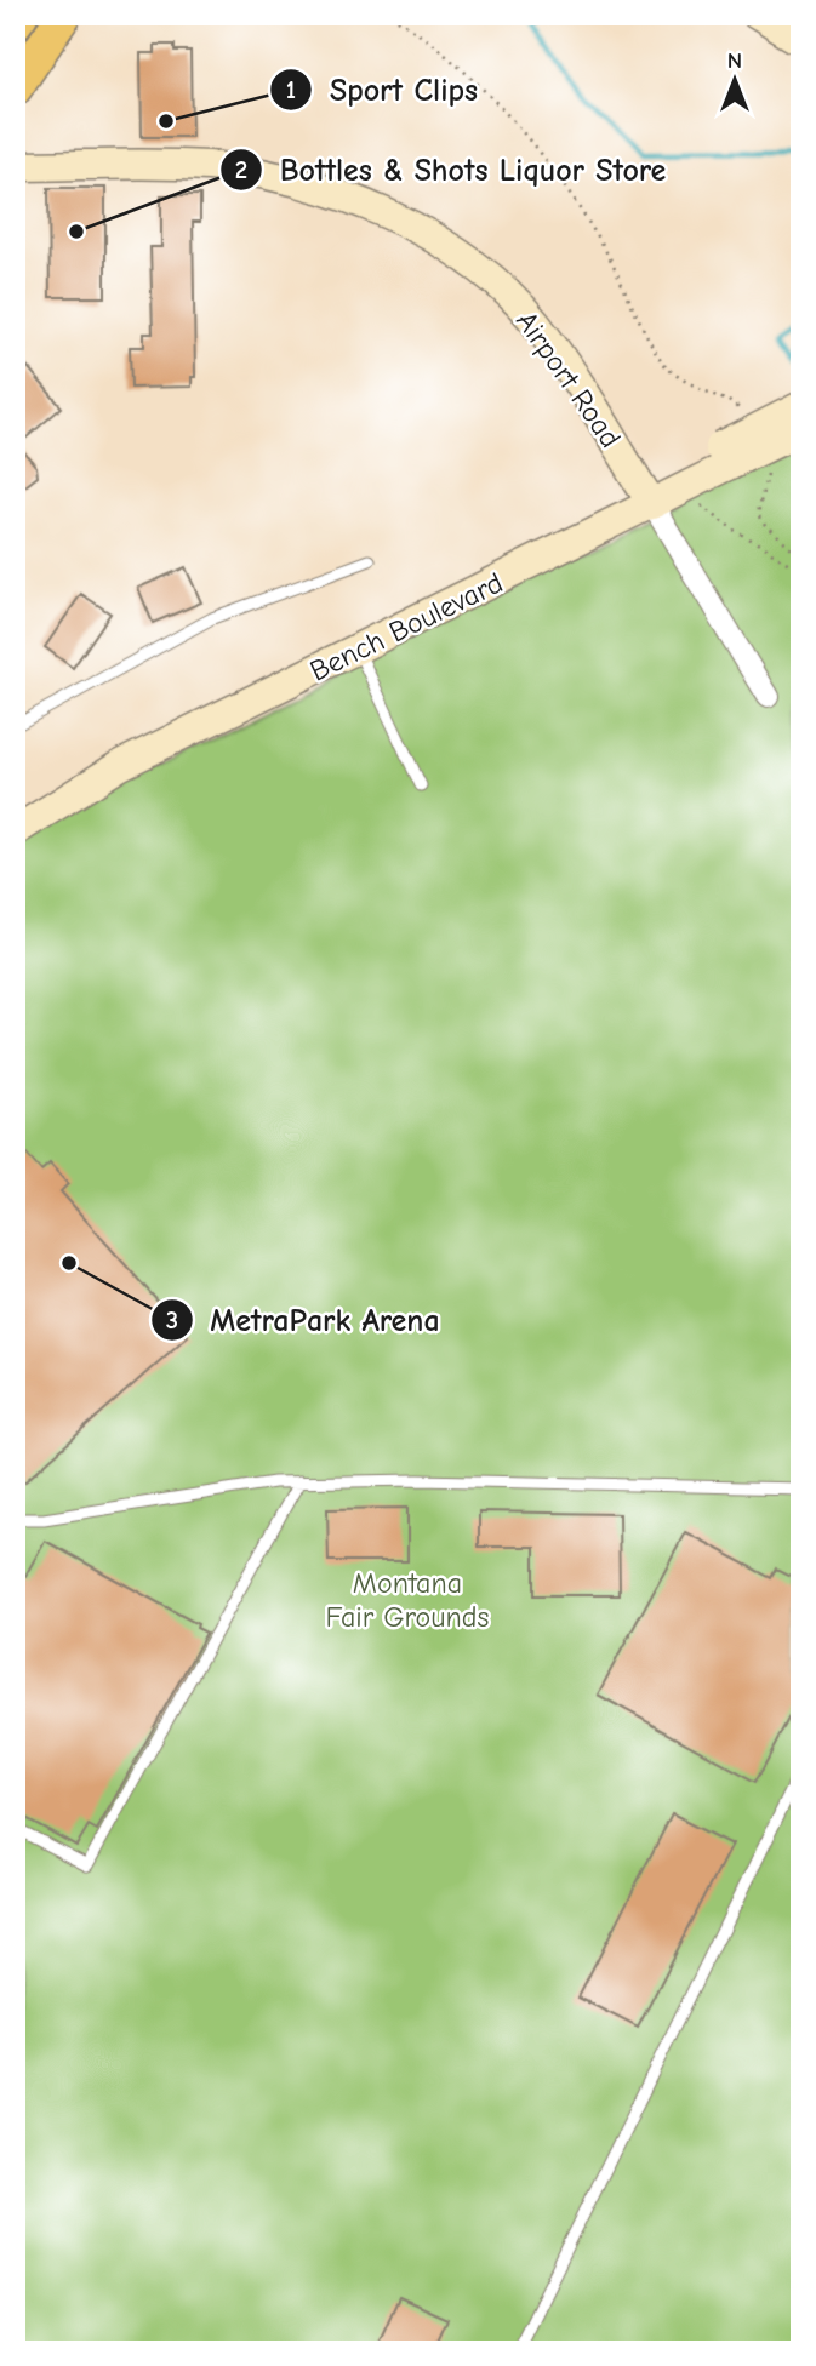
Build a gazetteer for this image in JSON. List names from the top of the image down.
{
  "streets": {
    "main road": ["Airport Road", "Bench Boulevard"]
  },
  "parks": ["Montana Fair Grounds"],
  "places": ["Sport Clips", "Bottles & Shots Liquor Store", "MetraPark Arena"],
  "north": "top"
}
